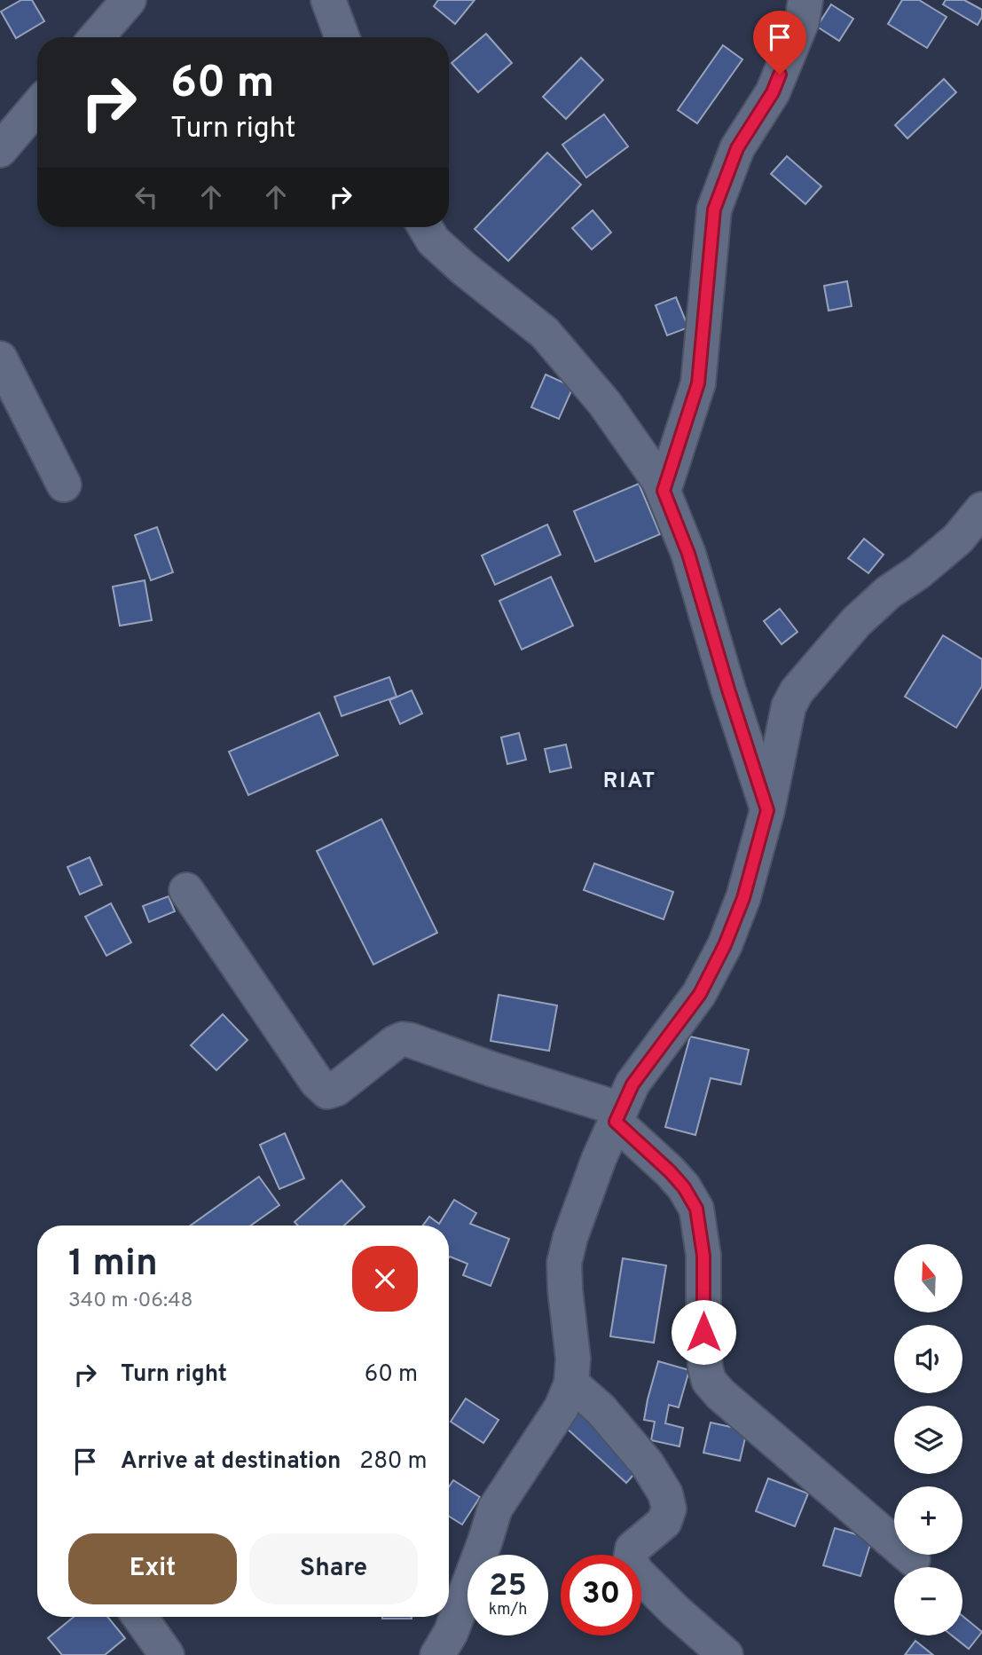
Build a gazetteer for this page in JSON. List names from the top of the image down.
{
  "districts": ["RIAT"],
  "north": "top",
  "page": {
    "turn": ["60 m", "Turn right"],
    "heading": ["1 min", "340 m · 06:48"],
    "map_buttons": ["+", "−"],
    "list": [
      {
        "name": "Turn right",
        "value": "60 m"
      },
      {
        "name": "Arrive at destination",
        "value": "280 m"
      }
    ],
    "buttons": ["Exit", "Share"],
    "speed": "25 km/h",
    "limit": "30"
  }
}
